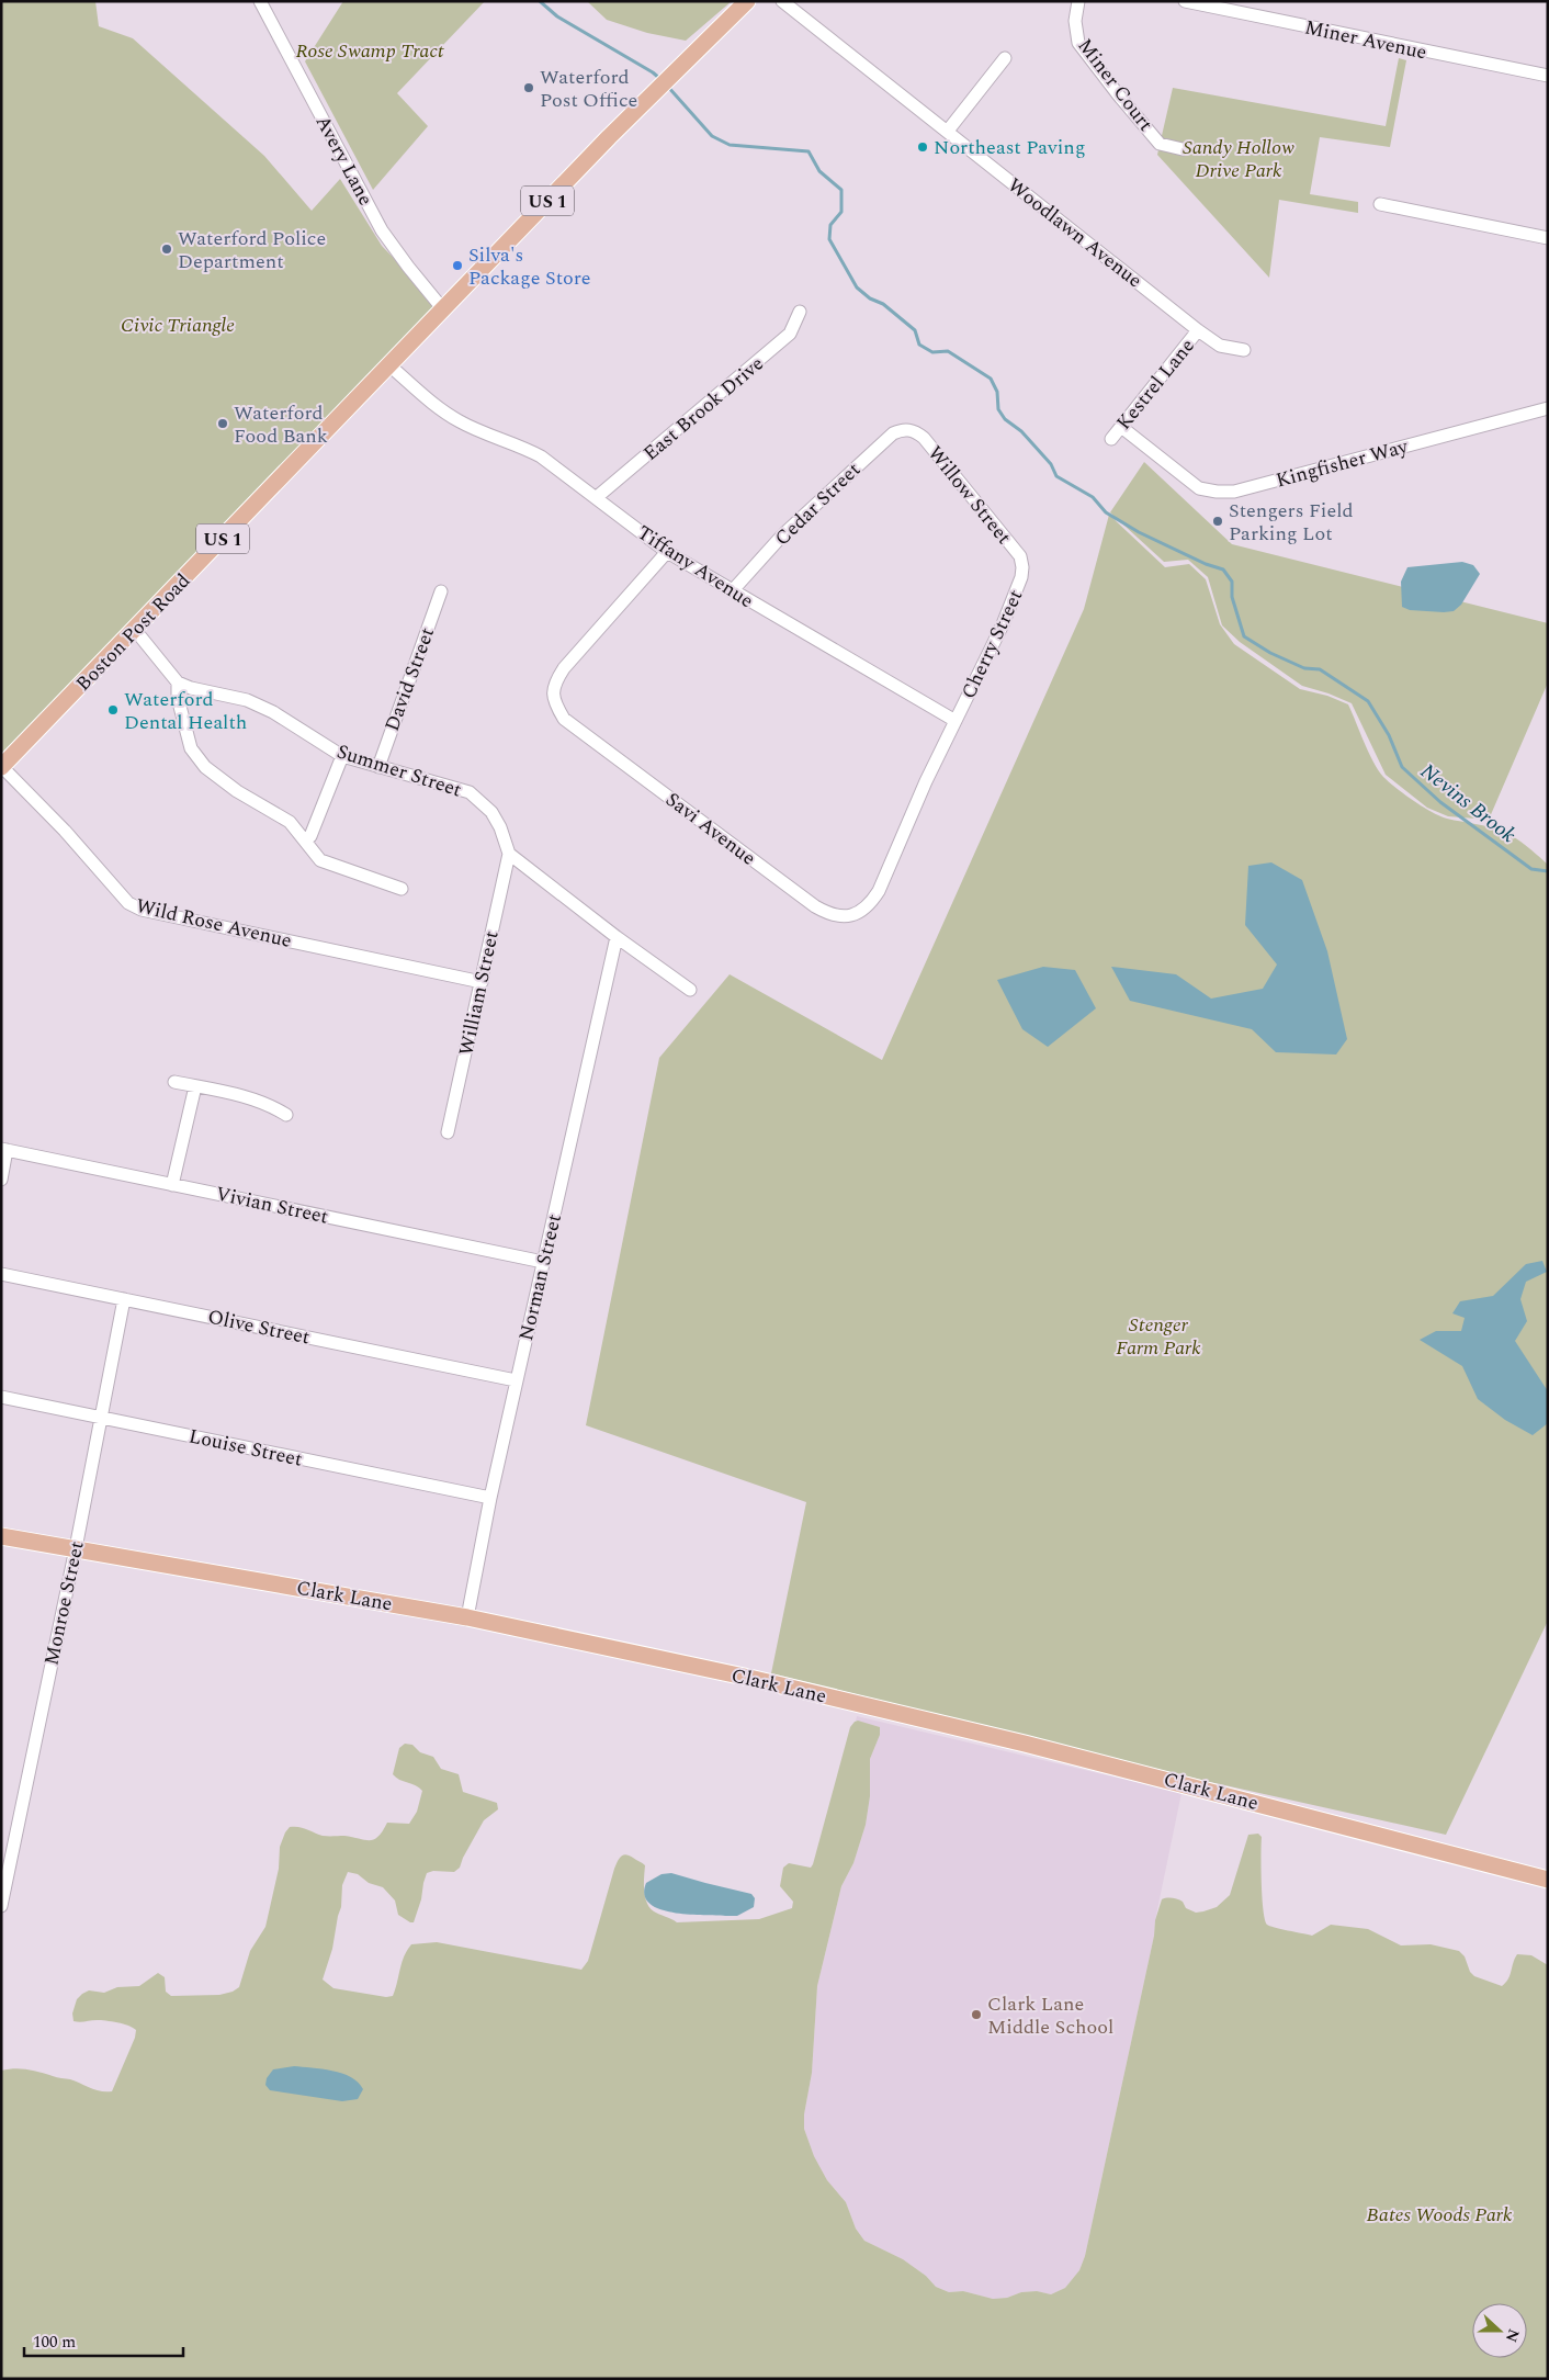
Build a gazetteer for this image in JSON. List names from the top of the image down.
{
  "streets": {
    "main road": ["US 1", "Boston Post Road", "Clark Lane"],
    "street": [
      "Miner Avenue",
      "Miner Court",
      "Avery Lane",
      "Woodlawn Avenue",
      "Kestrel Lane",
      "East Brook Drive",
      "Kingfisher Way",
      "Willow Street",
      "Cedar Street",
      "Tiffany Avenue",
      "Cherry Street",
      "David Street",
      "Summer Street",
      "Savi Avenue",
      "Wild Rose Avenue",
      "William Street",
      "Vivian Street",
      "Norman Street",
      "Olive Street",
      "Louise Street",
      "Monroe Street"
    ]
  },
  "crossings": [
    ["Avery Lane", "Boston Post Road"],
    ["Woodlawn Avenue", "Kestrel Lane"],
    ["Kestrel Lane", "Kingfisher Way"],
    ["East Brook Drive", "Tiffany Avenue"],
    ["Willow Street", "Cedar Street"],
    ["Willow Street", "Cherry Street"],
    ["Cedar Street", "Tiffany Avenue"],
    ["Tiffany Avenue", "Boston Post Road"],
    ["Tiffany Avenue", "Cherry Street"],
    ["Tiffany Avenue", "Savi Avenue"],
    ["Boston Post Road", "Wild Rose Avenue"],
    ["Cherry Street", "Savi Avenue"],
    ["David Street", "Summer Street"],
    ["Summer Street", "William Street"],
    ["Wild Rose Avenue", "William Street"],
    ["Vivian Street", "Norman Street"],
    ["Norman Street", "Olive Street"],
    ["Norman Street", "Louise Street"],
    ["Norman Street", "Clark Lane"],
    ["Olive Street", "Monroe Street"],
    ["Louise Street", "Monroe Street"],
    ["Clark Lane", "Monroe Street"]
  ],
  "water": ["Nevins Brook"],
  "parks": [
    "Rose Swamp Tract",
    "Sandy Hollow Drive Park",
    "Civic Triangle",
    "Stenger Farm Park",
    "Bates Woods Park"
  ],
  "places": [
    "Waterford Post Office",
    "Northeast Paving",
    "Waterford Police Department",
    "Silva's Package Store",
    "Waterford Food Bank",
    "Stengers Field Parking Lot",
    "Waterford Dental Health",
    "Clark Lane Middle School"
  ],
  "scale_bar": "100 m",
  "north": "right"
}
